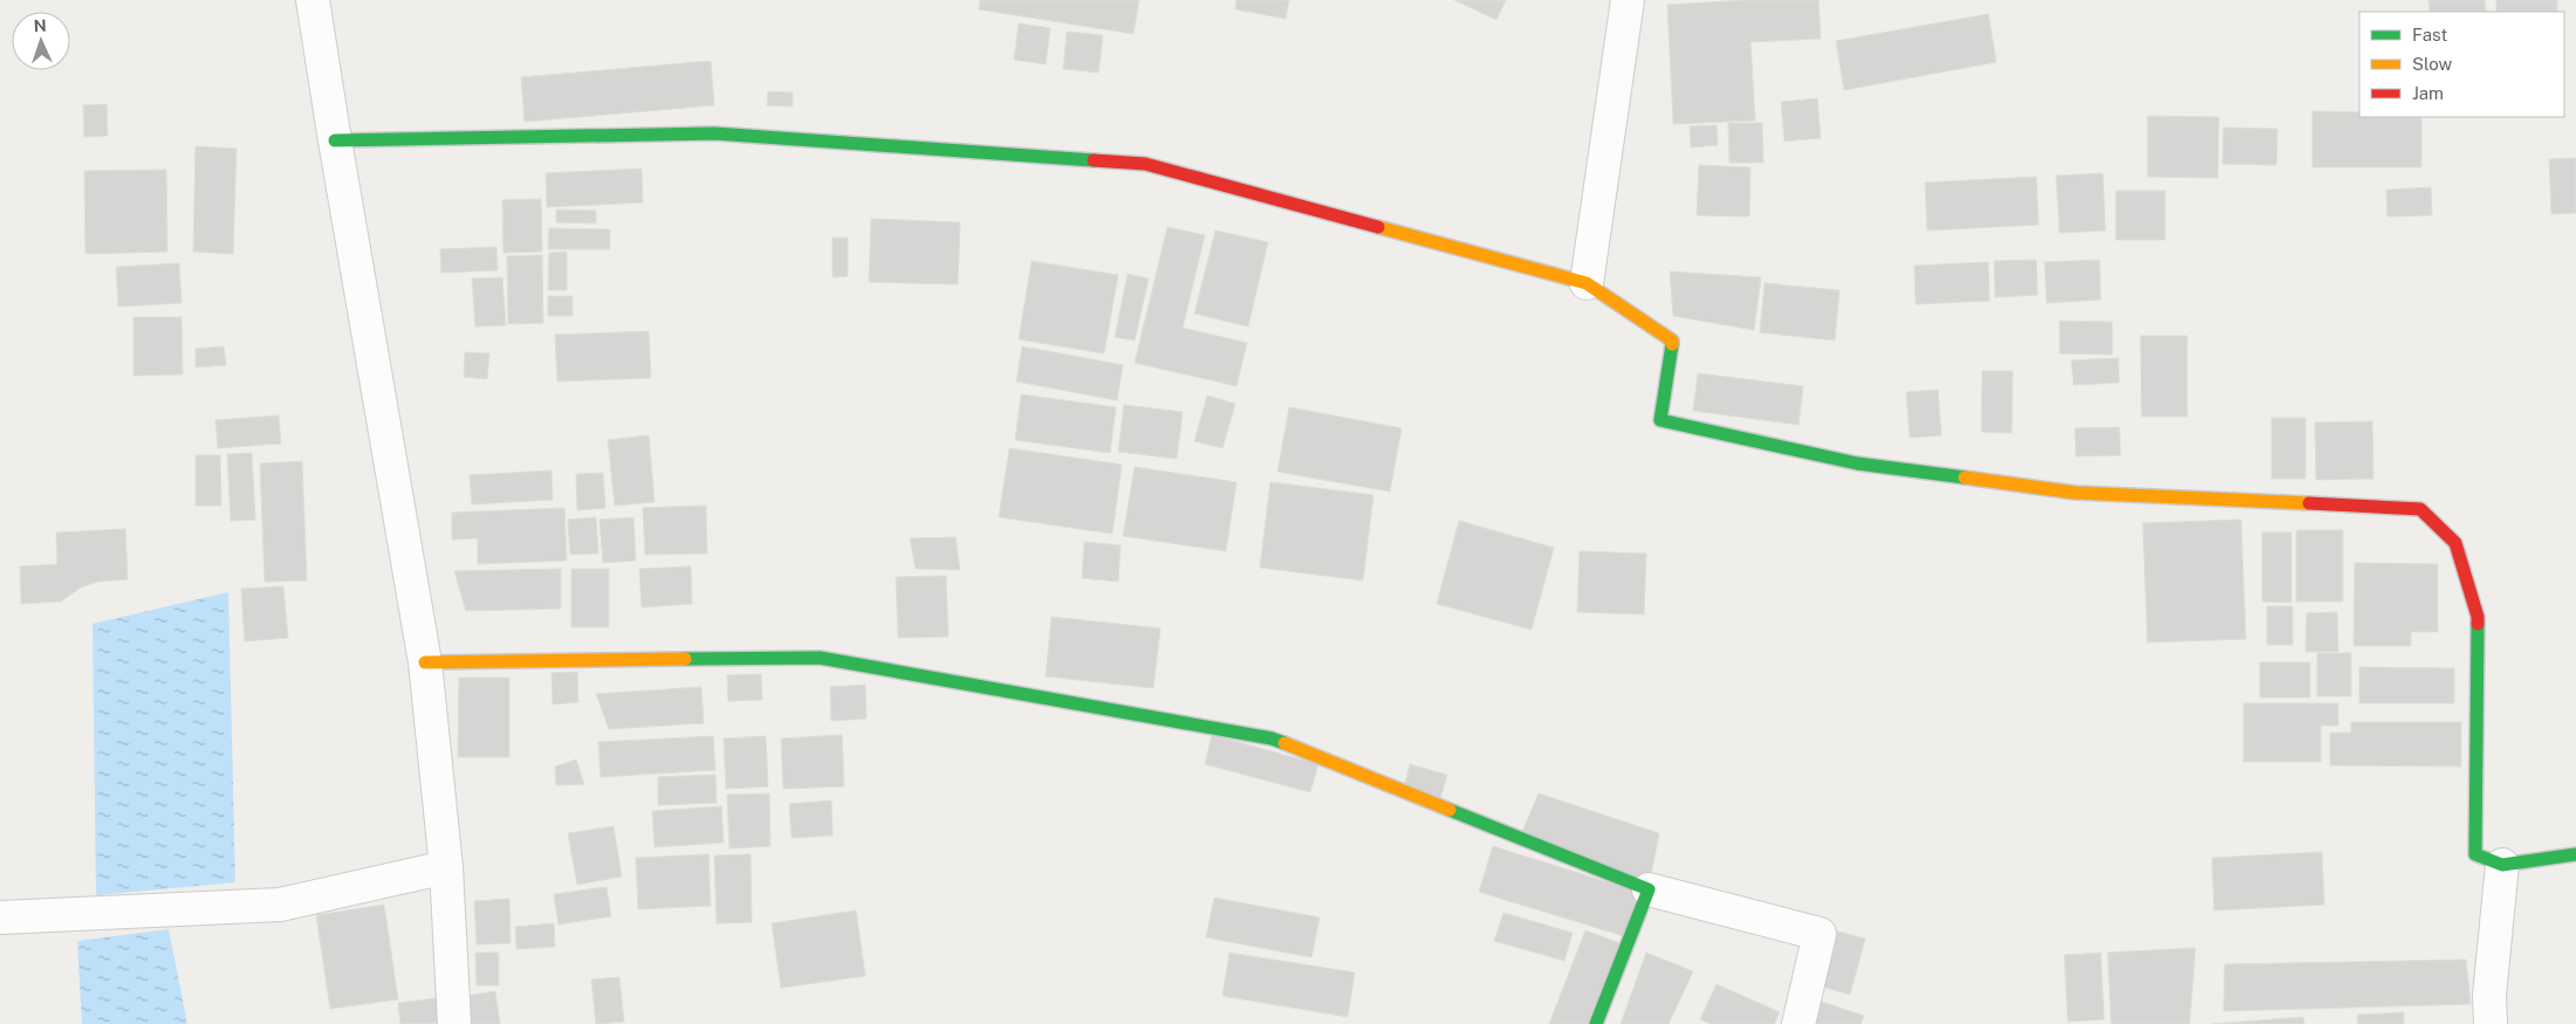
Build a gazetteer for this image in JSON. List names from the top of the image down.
{
  "legend": ["Fast", "Slow", "Jam"],
  "north": "top"
}
